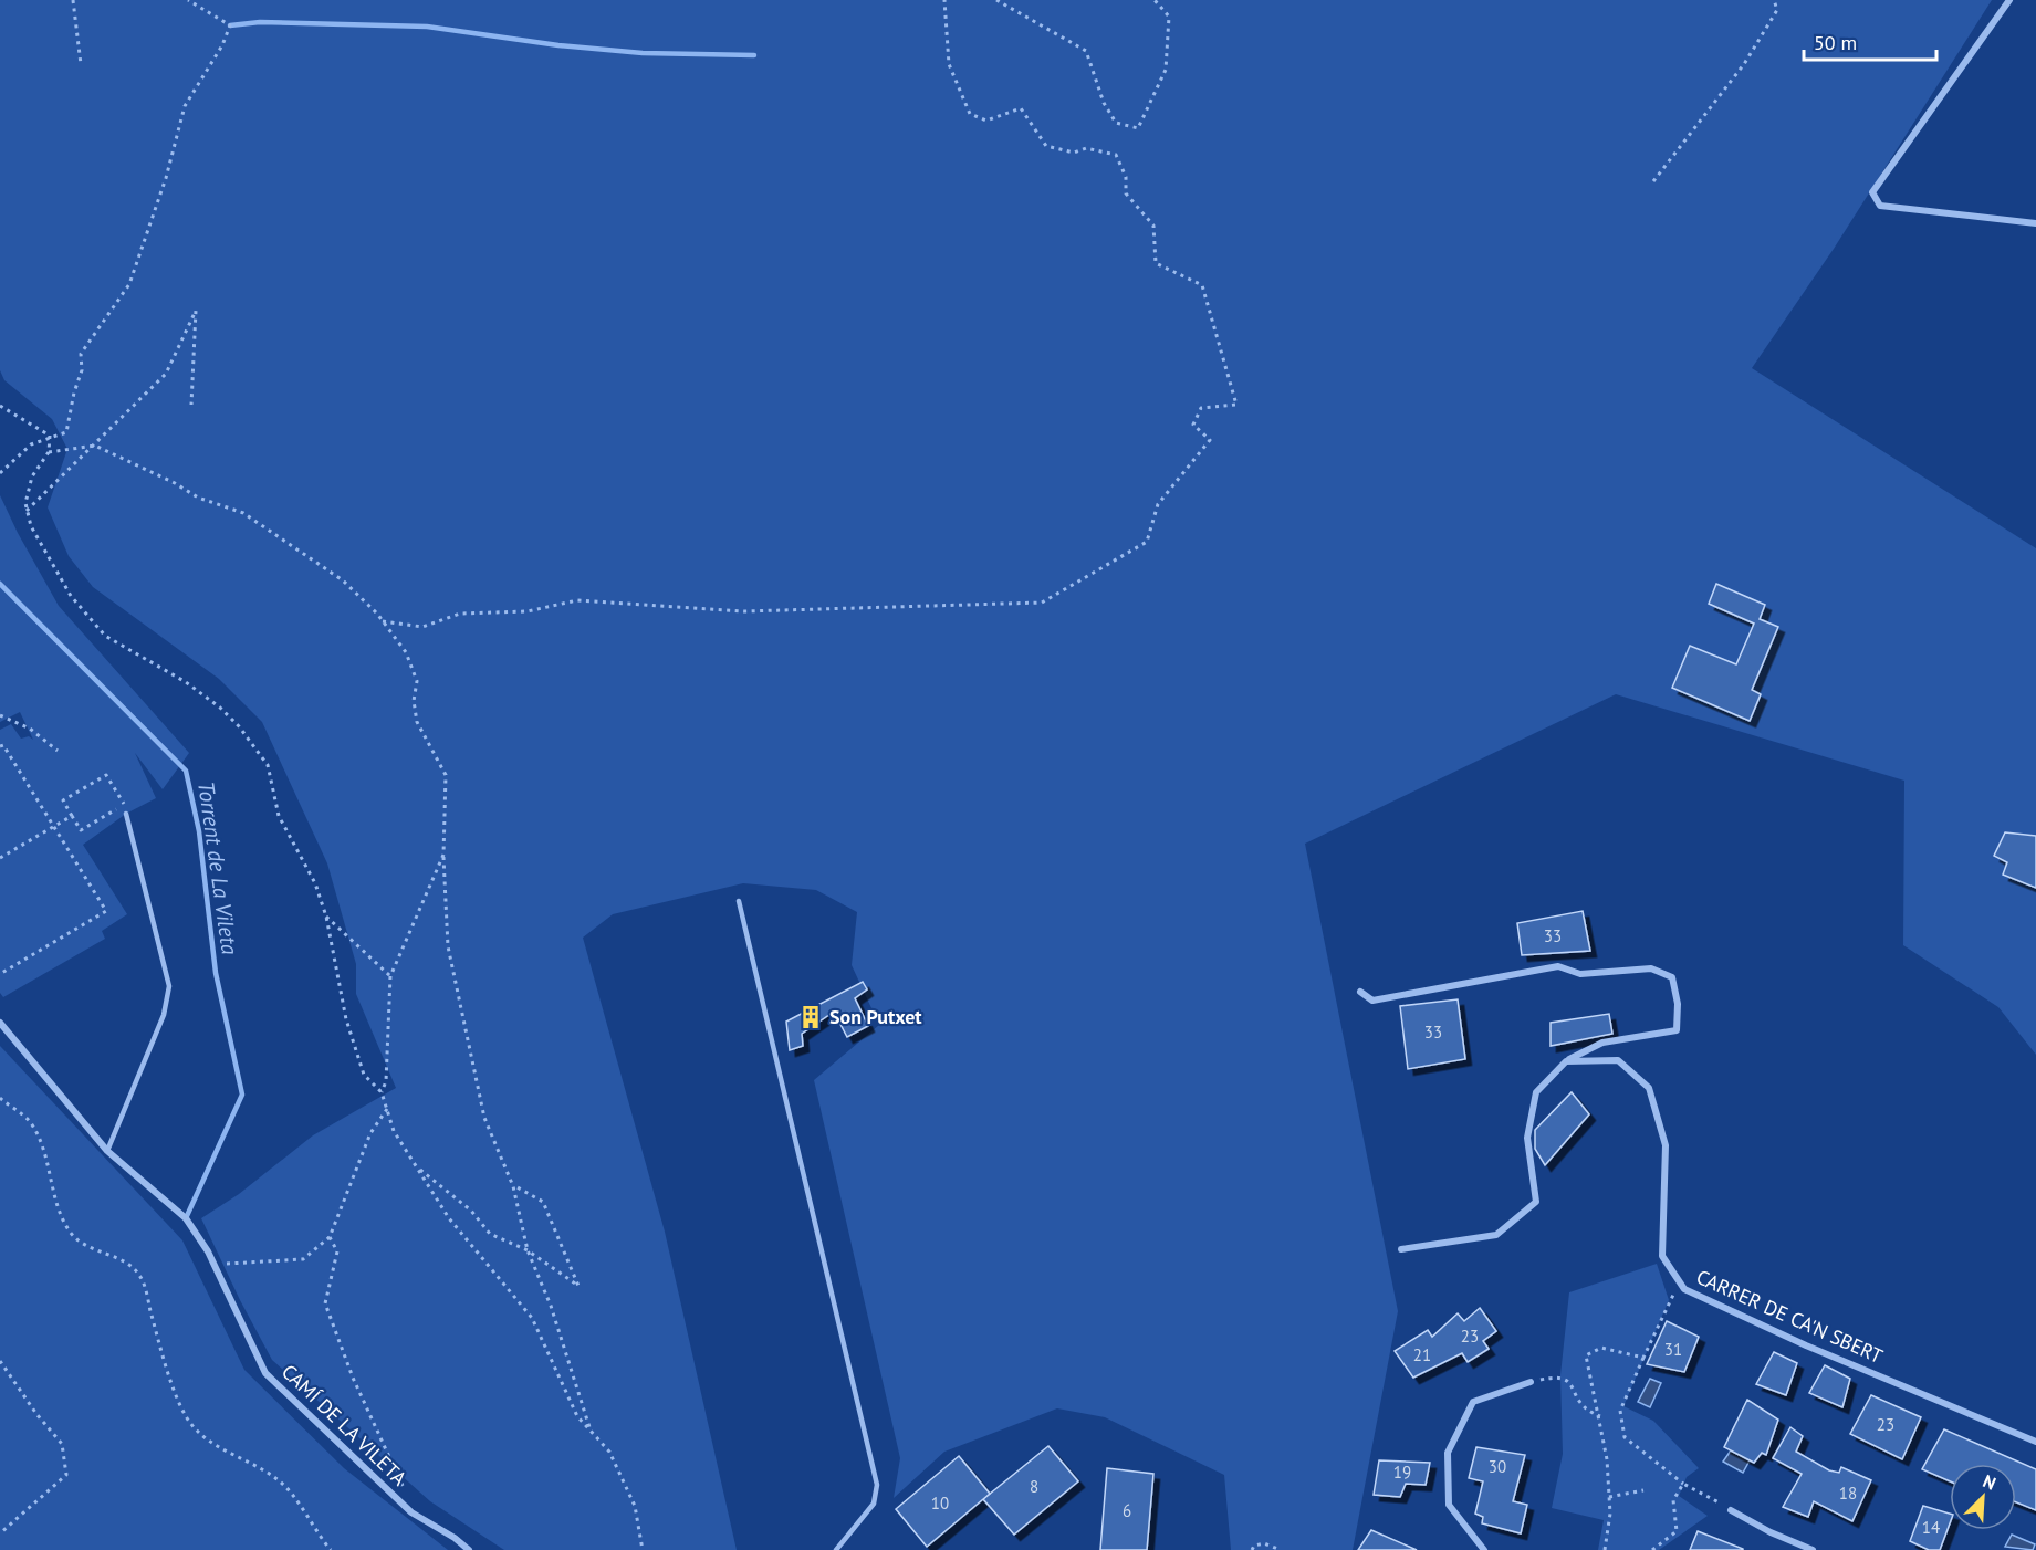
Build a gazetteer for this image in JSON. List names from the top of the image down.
{
  "streets": {
    "street": ["CARRER DE CA'N SBERT", "CAMÍ DE LA VILETA"]
  },
  "water": ["Torrent de La Vileta"],
  "places": {
    "building": ["Son Putxet"]
  },
  "house_numbers": [
    "33",
    "33",
    "23",
    "31",
    "21",
    "23",
    "30",
    "19",
    "8",
    "18",
    "10",
    "6",
    "14"
  ],
  "scale_bar": "50 m",
  "north": "top right"
}
